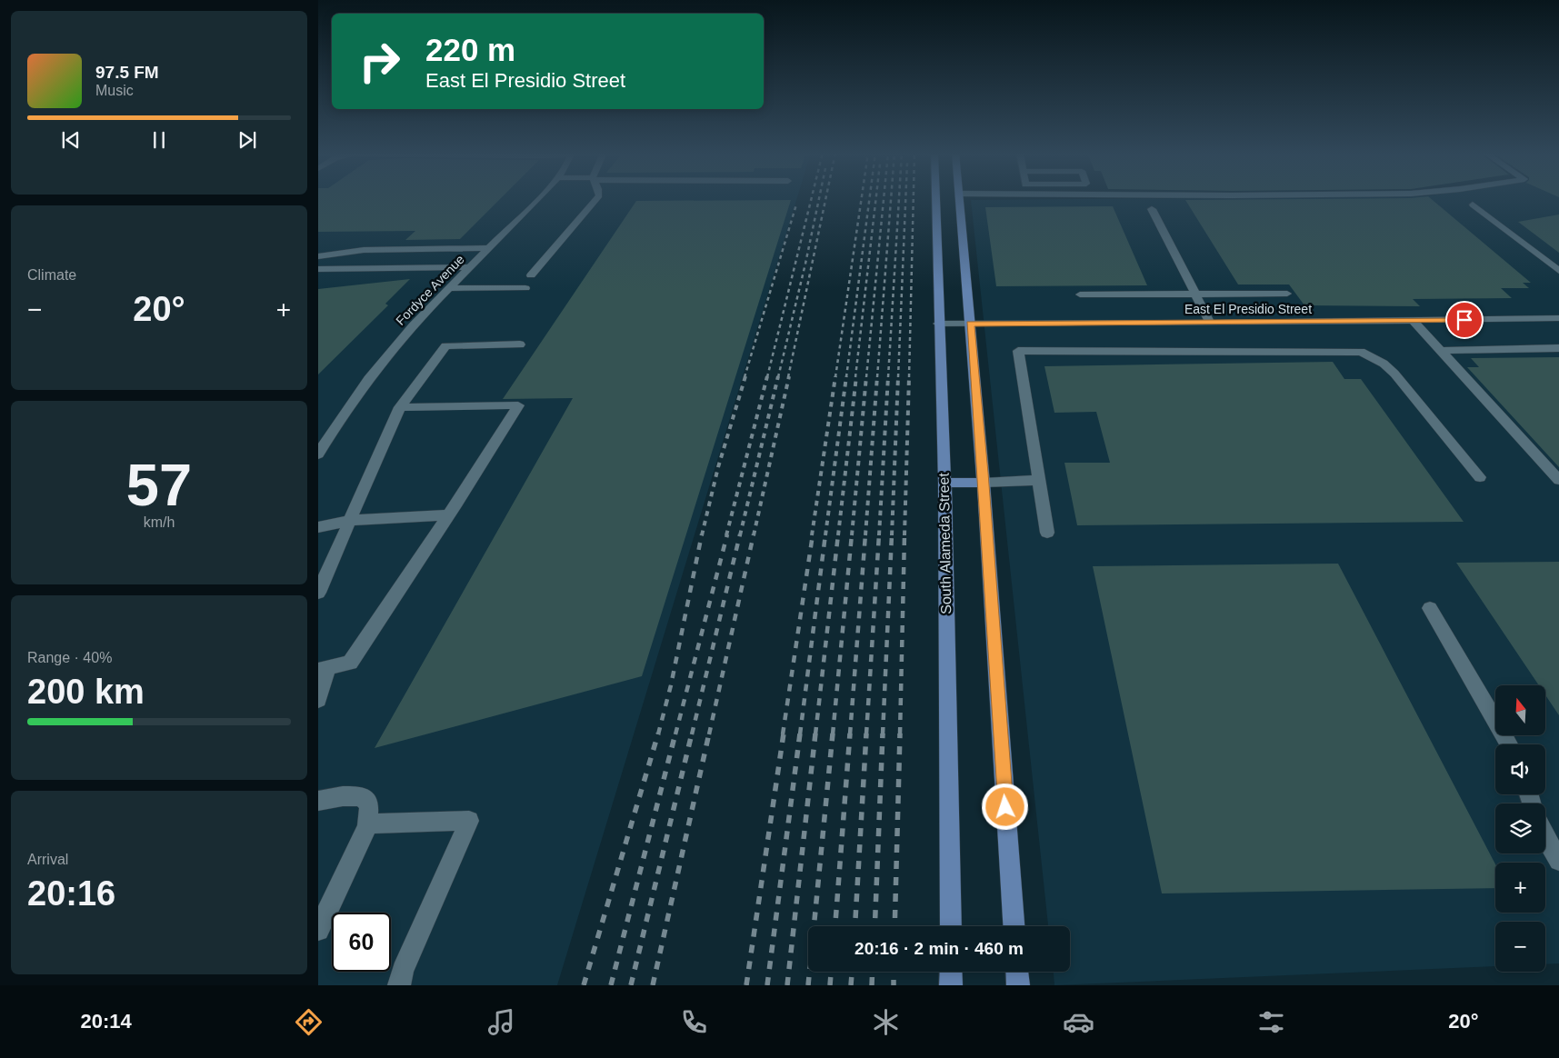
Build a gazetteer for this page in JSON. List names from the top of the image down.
{
  "streets": {
    "main road": ["South Alameda Street"],
    "street": ["Fordyce Avenue", "East El Presidio Street"]
  },
  "crossings": [
    ["East El Presidio Street", "South Alameda Street"]
  ],
  "north": "top",
  "page": {
    "turn": ["220 m", "East El Presidio Street"],
    "song": ["97.5 FM", "Music"],
    "tile": [
      "Climate",
      ["57", "km/h"],
      ["Range · 40%", "200 km"],
      ["Arrival", "20:16"]
    ],
    "heat": ["−", "20°", "+"],
    "map_buttons": ["+", "−"],
    "limit": "60",
    "trip": "20:16 · 2 min · 460 m",
    "tabs": ["20:14", "20°"]
  }
}
